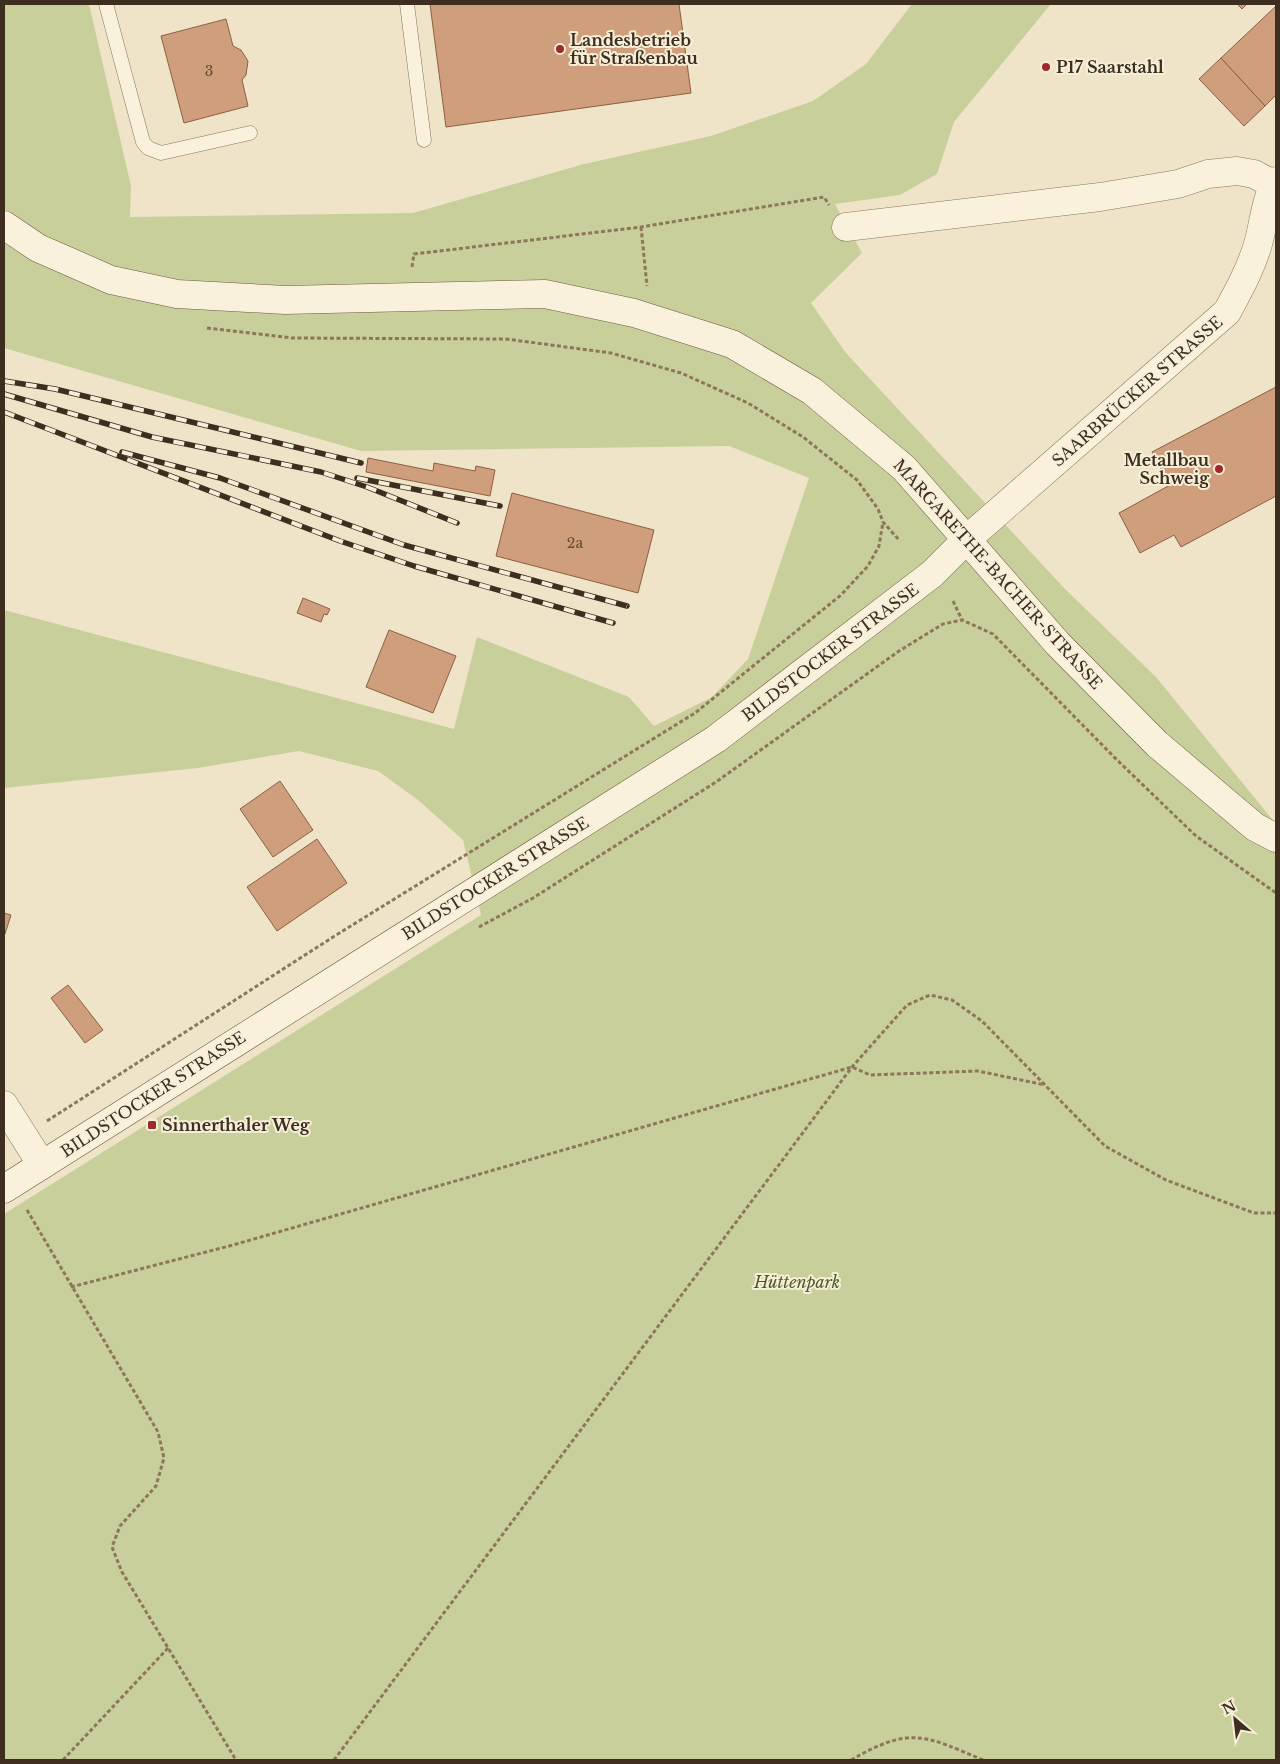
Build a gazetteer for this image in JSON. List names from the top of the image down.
{
  "streets": {
    "main road": ["SAARBRÜCKER STRASSE", "MARGARETHE-BACHER-STRASSE", "BILDSTOCKER STRASSE"]
  },
  "crossings": [
    ["SAARBRÜCKER STRASSE", "MARGARETHE-BACHER-STRASSE"],
    ["SAARBRÜCKER STRASSE", "BILDSTOCKER STRASSE"],
    ["MARGARETHE-BACHER-STRASSE", "BILDSTOCKER STRASSE"]
  ],
  "parks": ["Hüttenpark"],
  "places": {
    "other": ["Landesbetrieb für Straßenbau", "P17 Saarstahl", "Metallbau Schweig"],
    "transit": ["Sinnerthaler Weg"]
  },
  "house_numbers": ["3", "2a"],
  "north": "top left"
}
